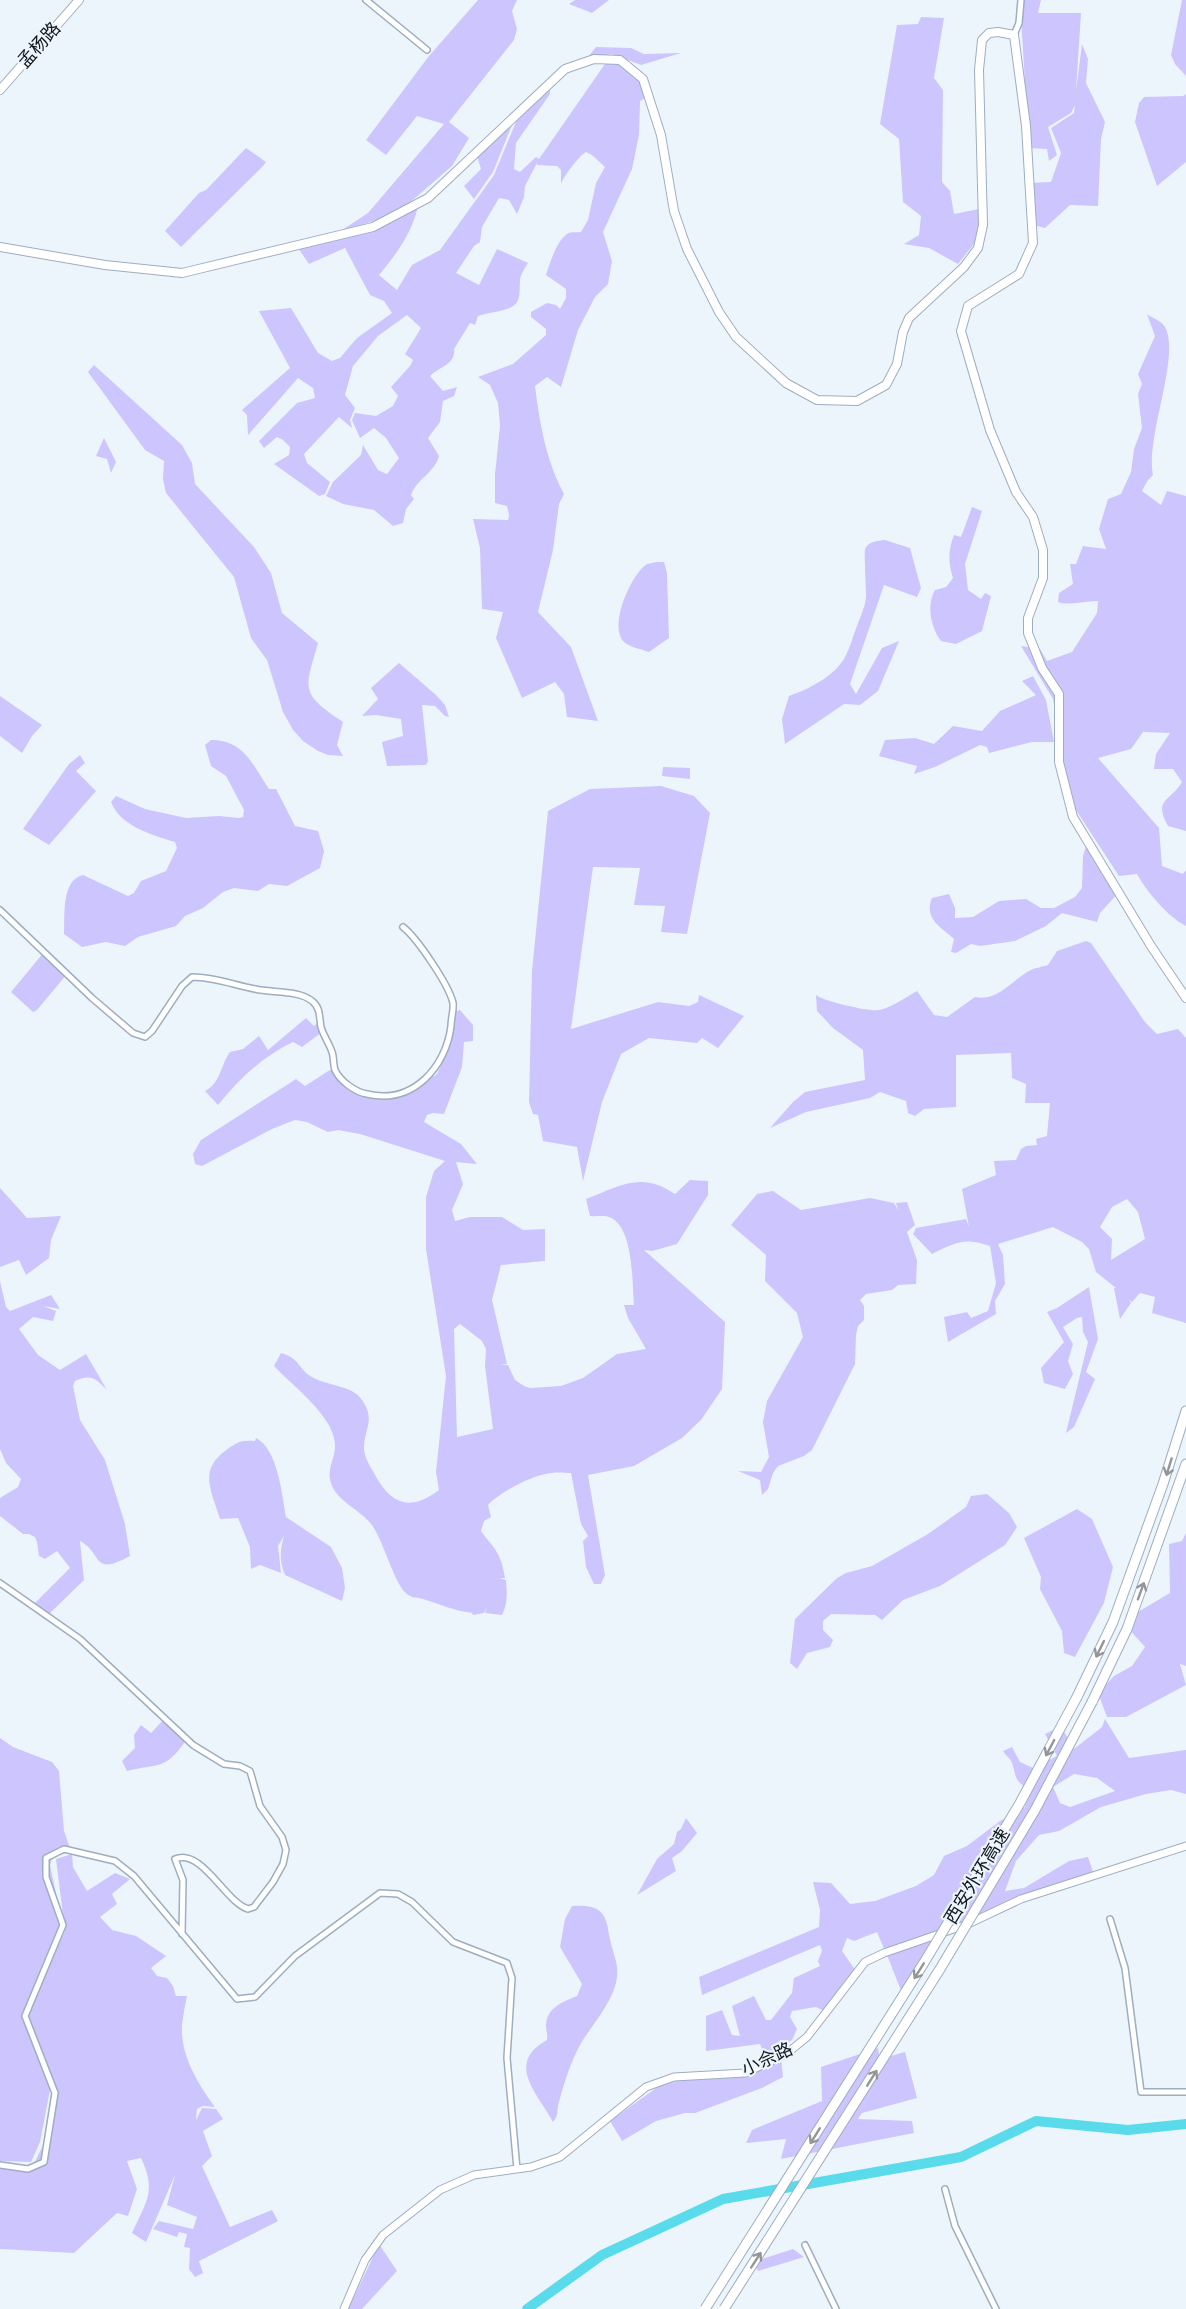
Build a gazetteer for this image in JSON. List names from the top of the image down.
{
  "streets": {
    "highway": ["西安外环高速"],
    "main road": ["孟杨路"],
    "street": ["小佘路"]
  }
}
